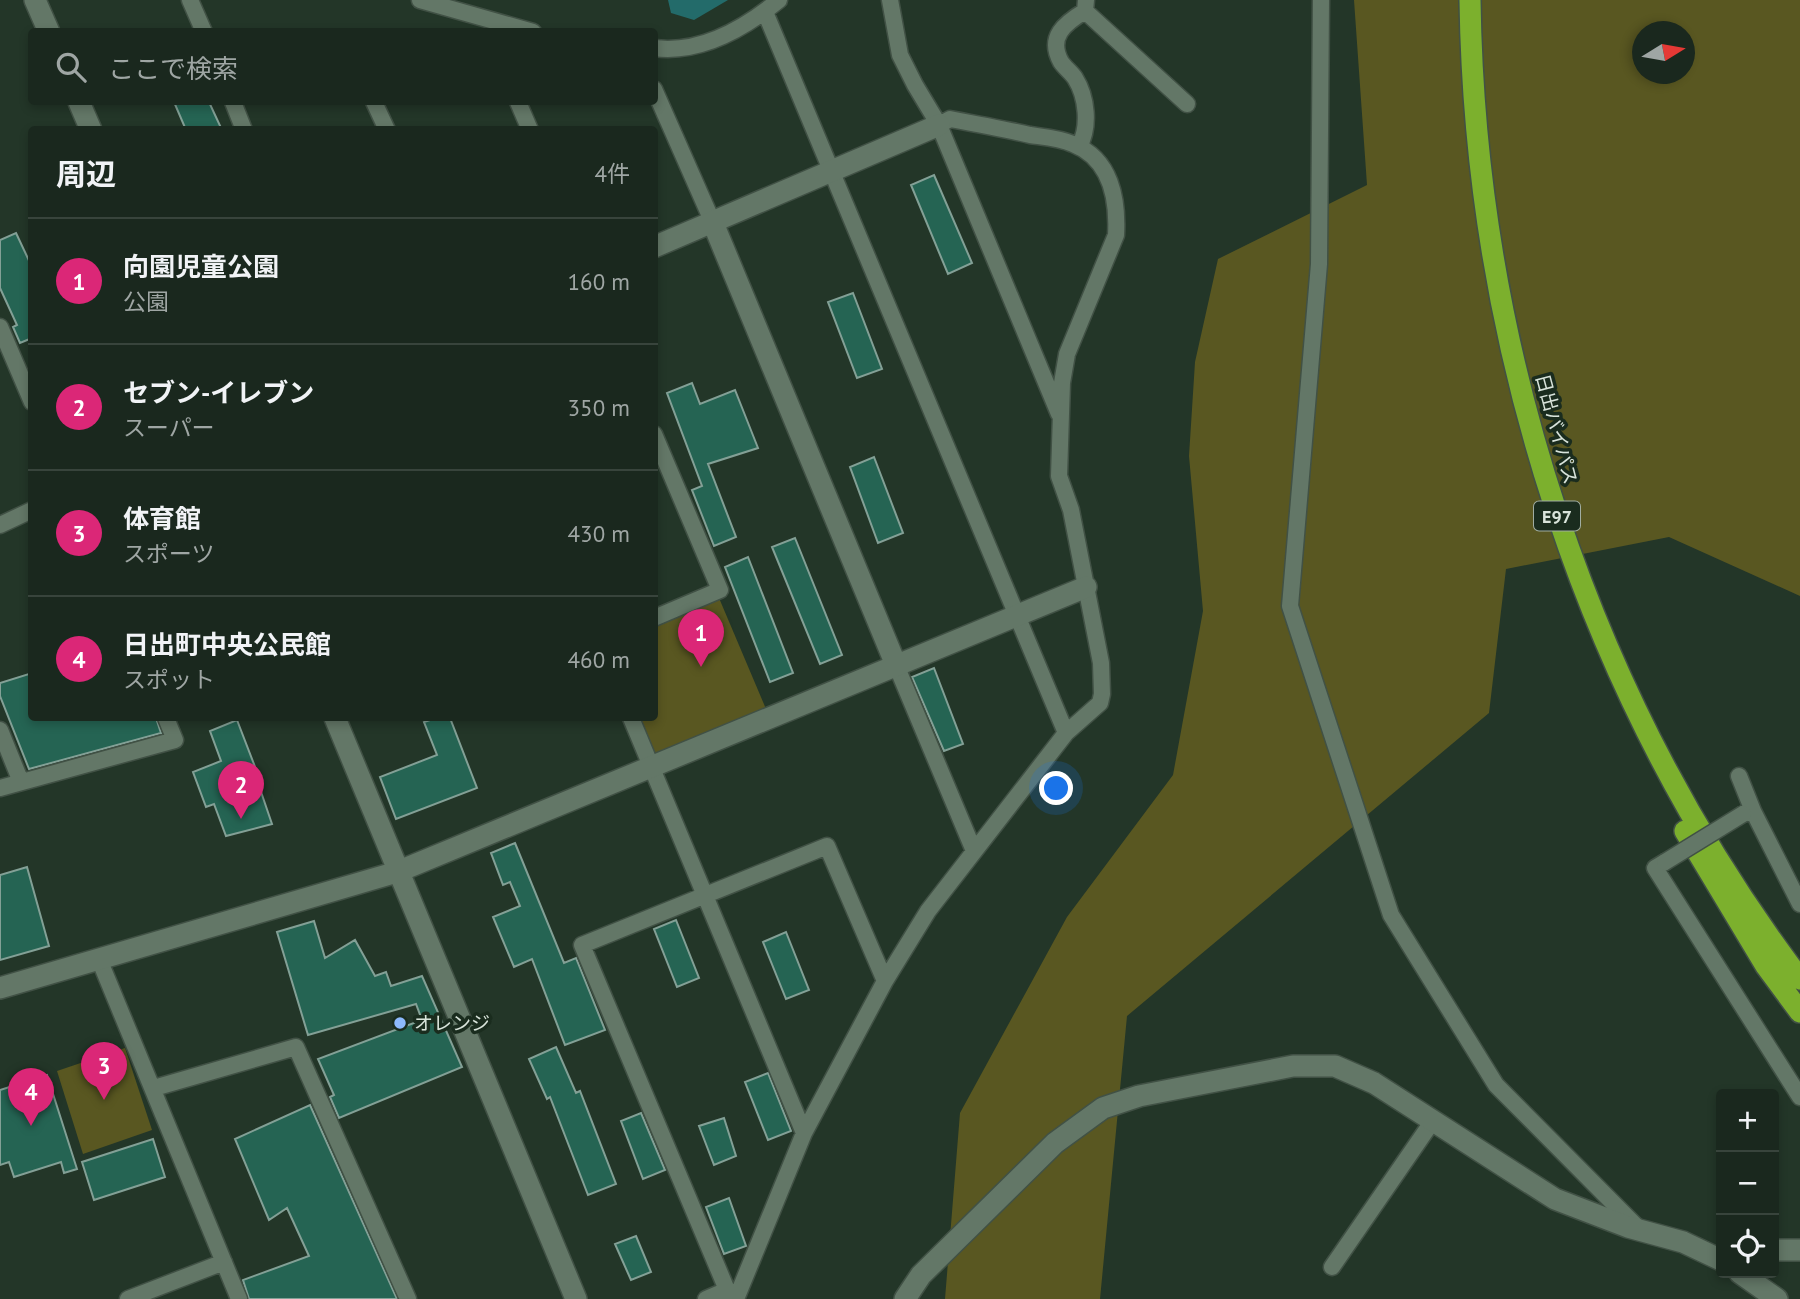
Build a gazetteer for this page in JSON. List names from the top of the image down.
{
  "streets": {
    "highway": ["日出バイパス", "E97"]
  },
  "places": ["オレンジ"],
  "north": "right",
  "page": {
    "search": "ここで検索",
    "heading": ["周辺", "4件"],
    "list": [
      {
        "mark": "1",
        "name": "向園児童公園",
        "note": "公園",
        "value": "160 m"
      },
      {
        "mark": "2",
        "name": "セブン-イレブン",
        "note": "スーパー",
        "value": "350 m"
      },
      {
        "mark": "3",
        "name": "体育館",
        "note": "スポーツ",
        "value": "430 m"
      },
      {
        "mark": "4",
        "name": "日出町中央公民館",
        "note": "スポット",
        "value": "460 m"
      }
    ],
    "pins": [
      "1",
      "2",
      "3",
      "4"
    ],
    "map_buttons": ["+", "−"]
  }
}
